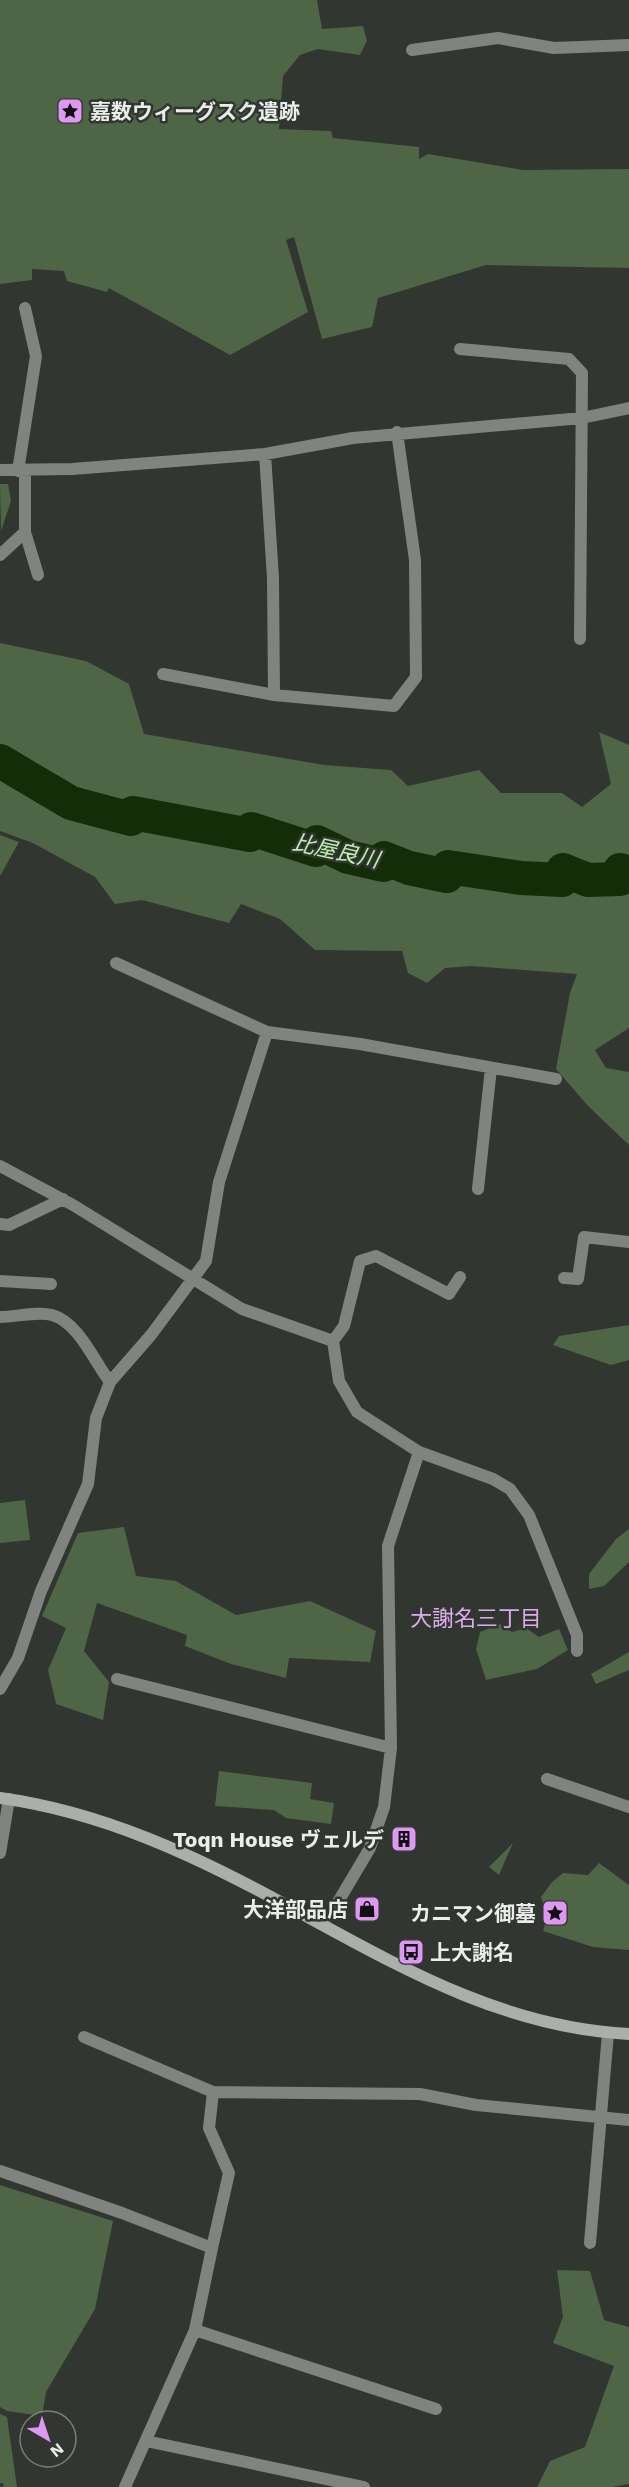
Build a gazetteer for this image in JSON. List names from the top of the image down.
{
  "districts": ["大謝名三丁目"],
  "water": ["比屋良川"],
  "places": {
    "place": ["嘉数ウィーグスク遺跡", "カニマン御墓"],
    "building": ["Toqn House ヴェルデ"],
    "shop": ["大洋部品店"],
    "bus stop": ["上大謝名"]
  },
  "north": "bottom right"
}
